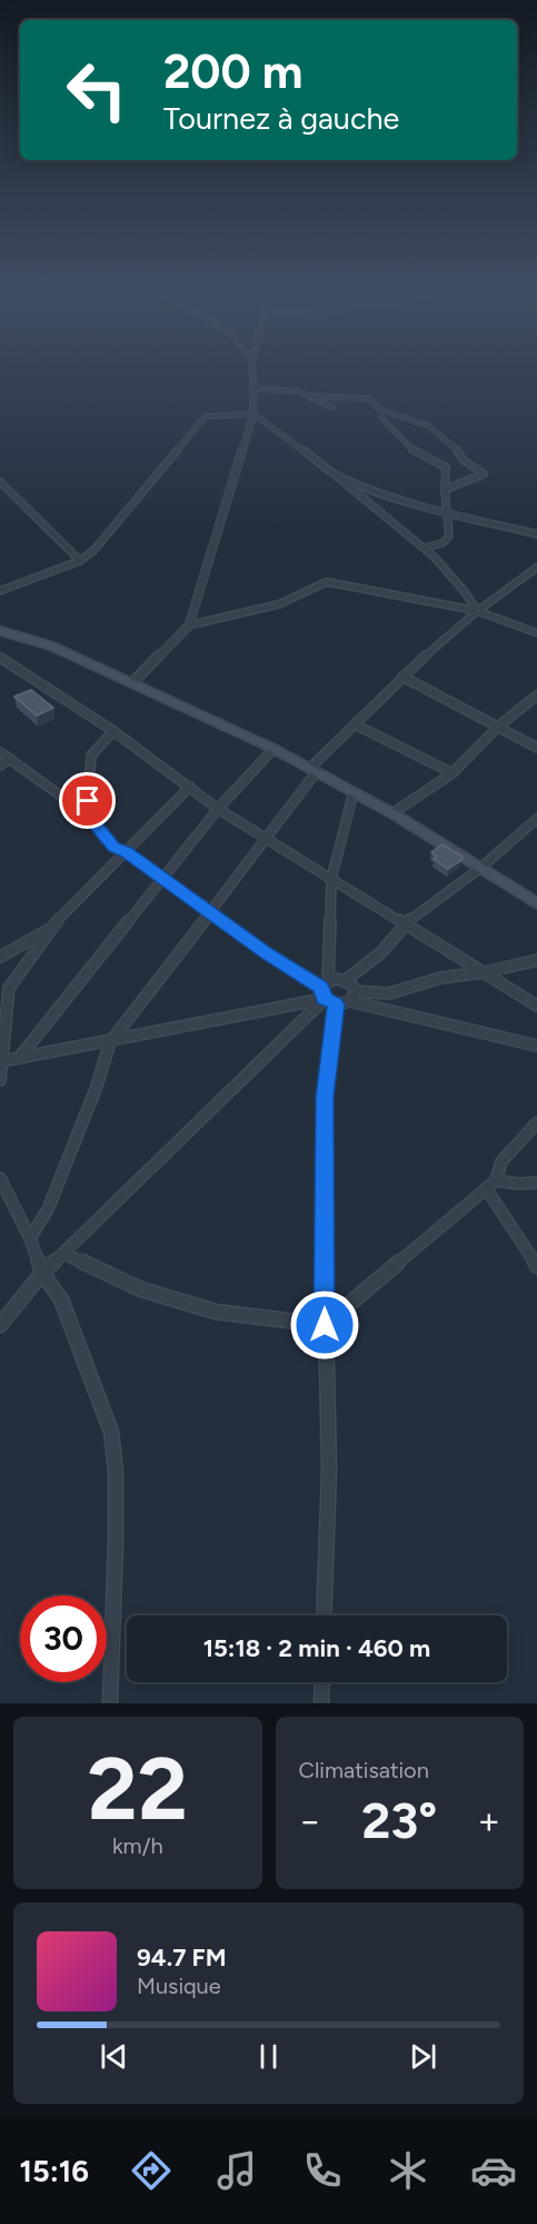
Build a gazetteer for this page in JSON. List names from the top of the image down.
{
  "page": {
    "turn": ["200 m", "Tournez à gauche"],
    "limit": "30",
    "trip": "15:18 · 2 min · 460 m",
    "tile": [
      ["22", "km/h"],
      "Climatisation"
    ],
    "heat": ["−", "23°", "+"],
    "song": ["94.7 FM", "Musique"],
    "tabs": "15:16"
  }
}
